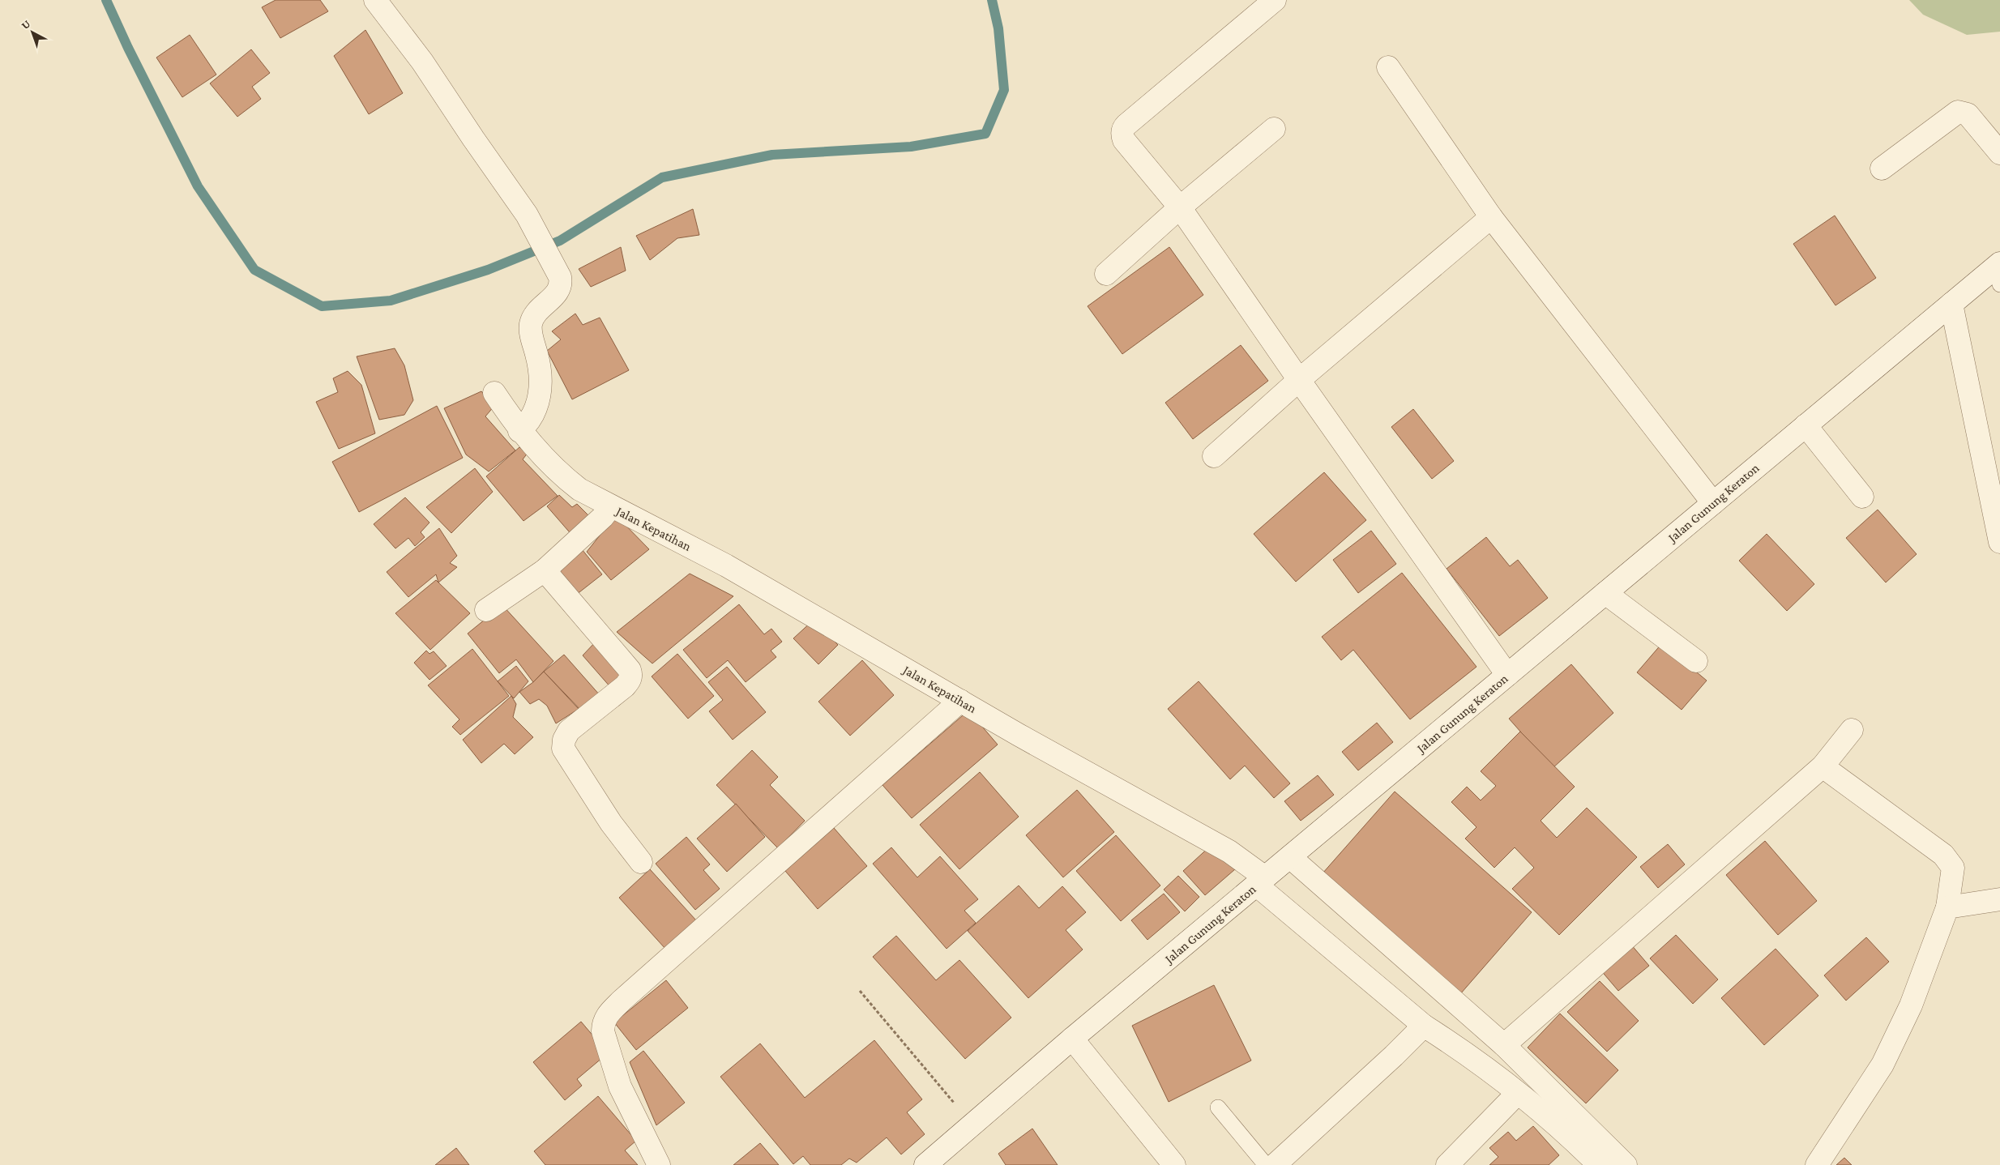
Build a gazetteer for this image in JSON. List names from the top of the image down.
{
  "streets": {
    "street": ["Jalan Gunung Keraton", "Jalan Kepatihan"]
  },
  "crossings": [
    ["Jalan Gunung Keraton", "Jalan Kepatihan"]
  ],
  "north": "top left"
}
